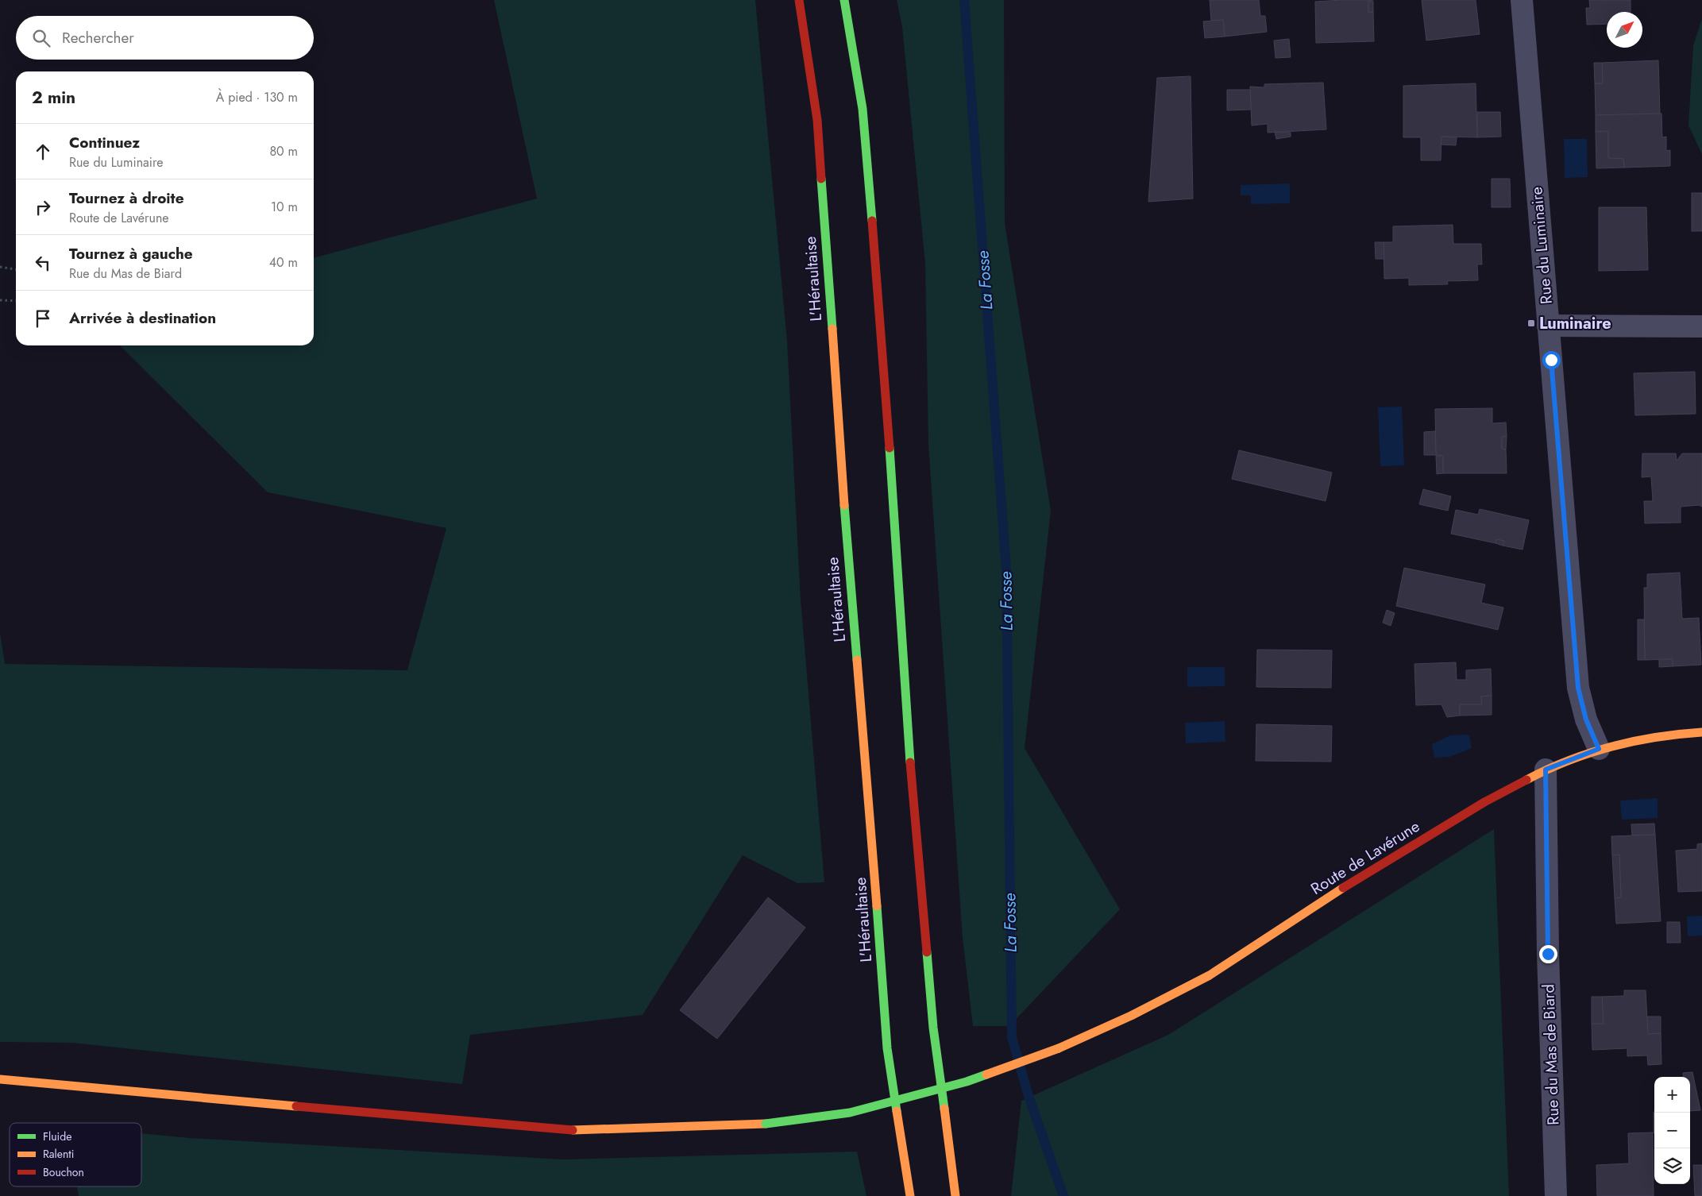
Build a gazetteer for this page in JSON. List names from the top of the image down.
{
  "streets": {
    "main road": ["L'Héraultaise", "Route de Lavérune"],
    "street": ["Rue du Luminaire", "Rue du Mas de Biard"]
  },
  "crossings": [
    ["Rue du Luminaire", "Route de Lavérune"],
    ["Route de Lavérune", "Rue du Mas de Biard"]
  ],
  "water": ["La Fosse"],
  "places": {
    "transit": ["Luminaire"]
  },
  "legend": ["Fluide", "Ralenti", "Bouchon"],
  "north": "top right",
  "page": {
    "search": "Rechercher",
    "heading": ["2 min", "À pied · 130 m"],
    "list": [
      ["Continuez", "Rue du Luminaire", "80 m"],
      ["Tournez à droite", "Route de Lavérune", "10 m"],
      ["Tournez à gauche", "Rue du Mas de Biard", "40 m"],
      "Arrivée à destination"
    ],
    "map_buttons": ["+", "−"]
  }
}
